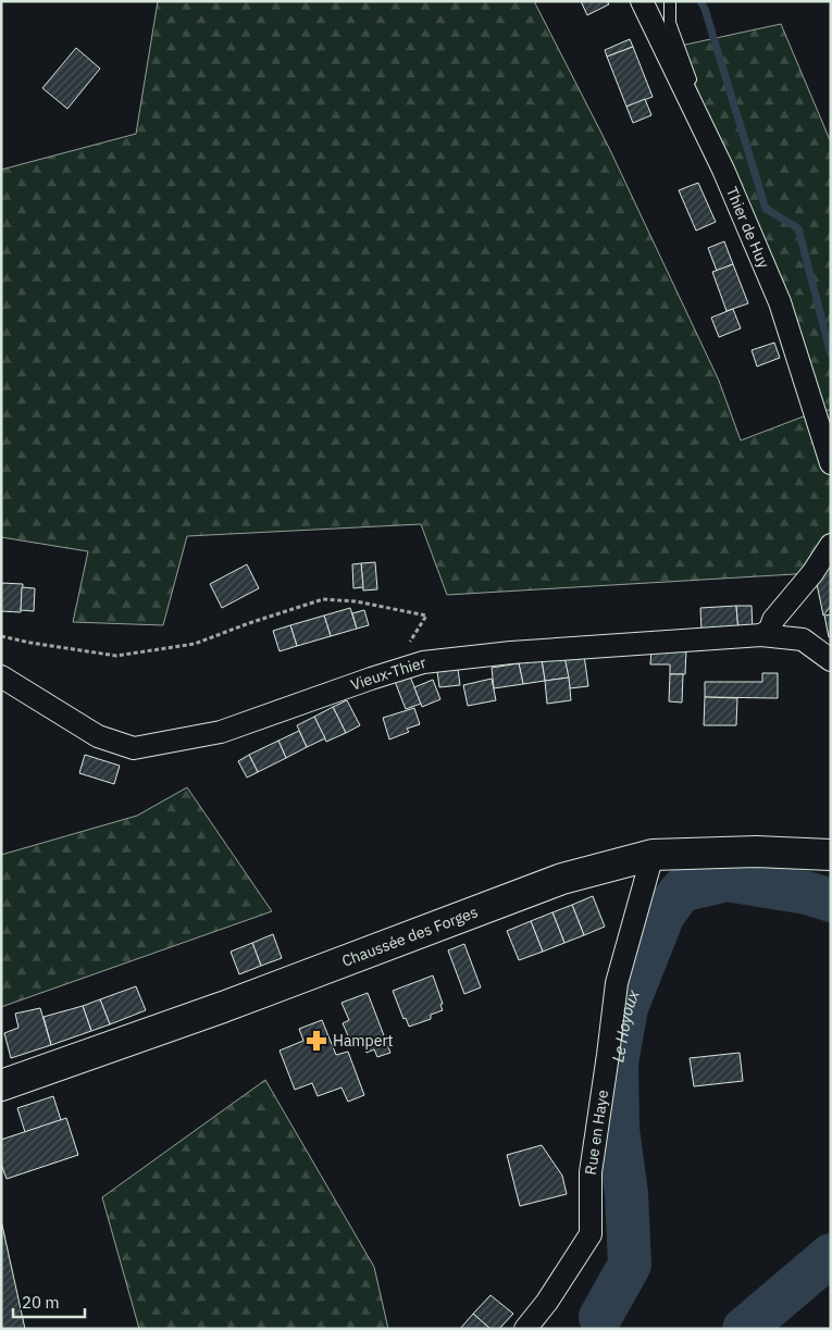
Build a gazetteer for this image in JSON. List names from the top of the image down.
{
  "streets": {
    "main road": ["Chaussée des Forges"],
    "street": ["Thier de Huy", "Vieux-Thier", "Rue en Haye"]
  },
  "crossings": [
    ["Chaussée des Forges", "Rue en Haye"]
  ],
  "water": ["Le Hoyoux"],
  "places": {
    "pharmacy": ["Hampert"]
  },
  "scale_bar": "20 m"
}
